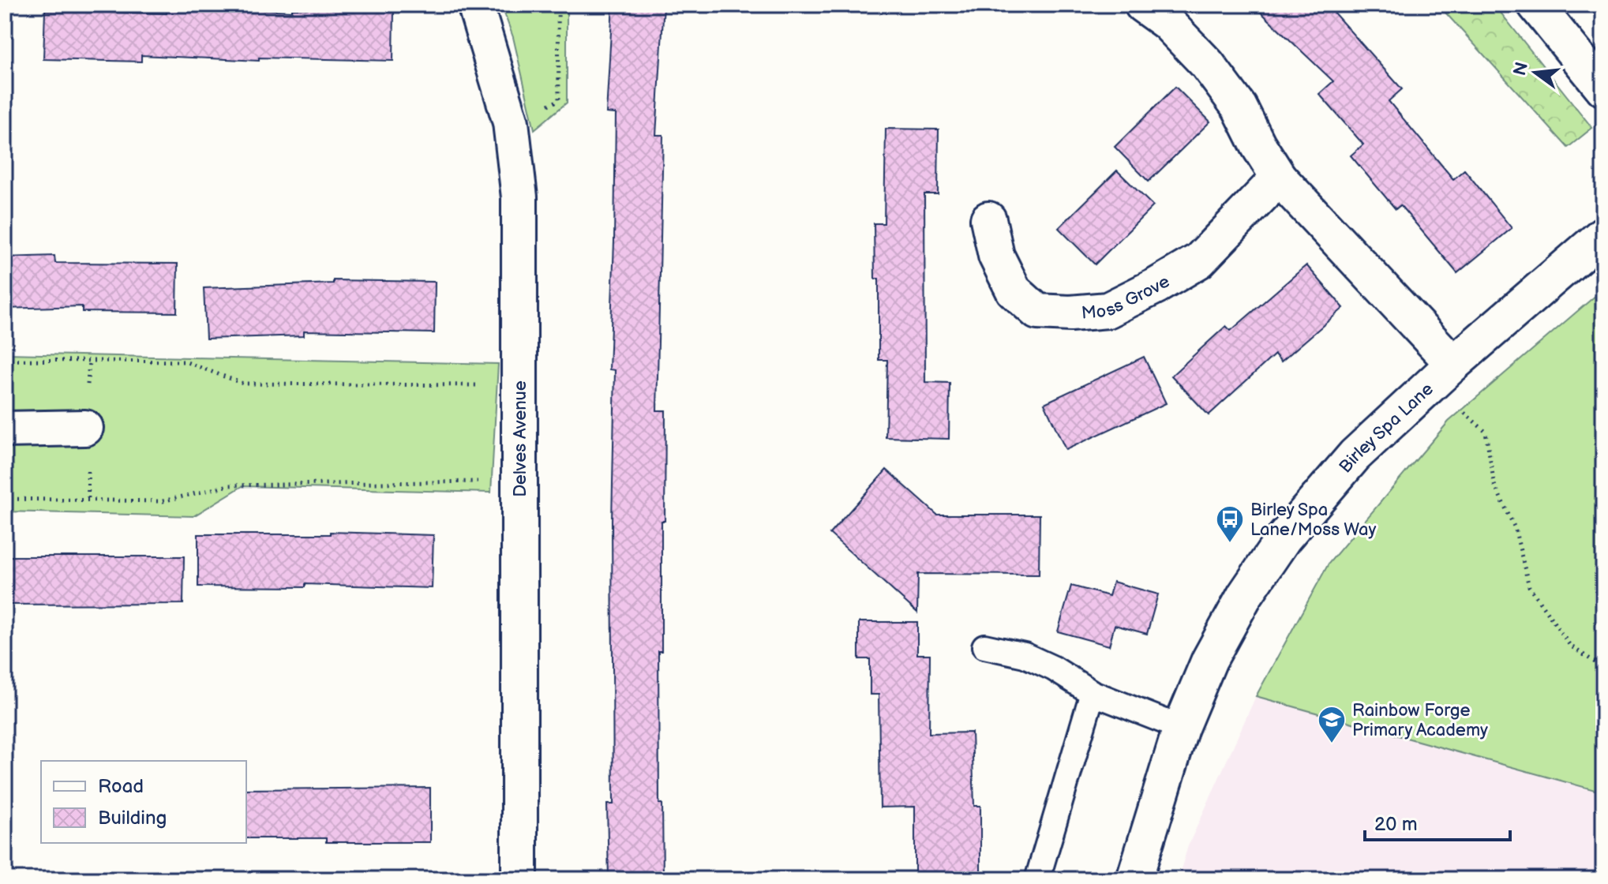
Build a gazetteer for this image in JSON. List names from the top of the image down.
{
  "streets": {
    "street": ["Moss Grove", "Birley Spa Lane", "Delves Avenue"]
  },
  "places": {
    "bus stop": ["Birley Spa Lane/Moss Way"],
    "school or university": ["Rainbow Forge Primary Academy"]
  },
  "legend": ["Road", "Building"],
  "scale_bar": "20 m",
  "north": "left"
}
